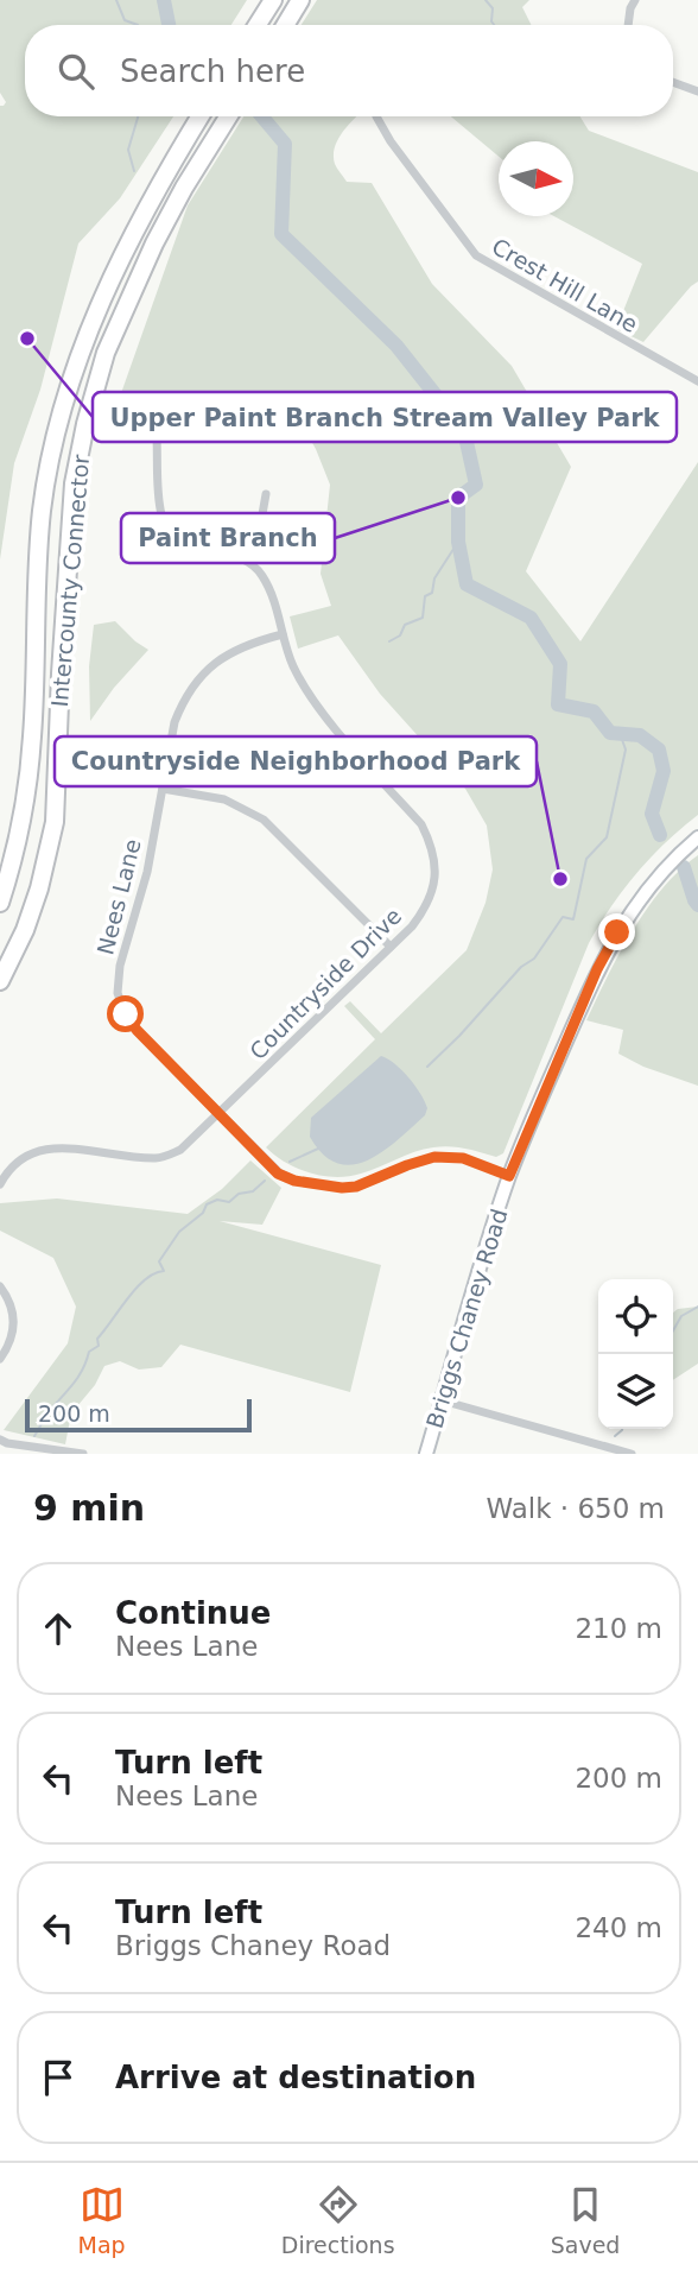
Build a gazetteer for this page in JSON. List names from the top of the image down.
{
  "streets": {
    "highway": ["Intercounty Connector"],
    "main road": ["Briggs Chaney Road"],
    "street": ["Crest Hill Lane", "Nees Lane", "Countryside Drive"]
  },
  "crossings": [
    ["Nees Lane", "Countryside Drive"],
    ["Nees Lane", "Briggs Chaney Road"]
  ],
  "places": ["Upper Paint Branch Stream Valley Park", "Paint Branch", "Countryside Neighborhood Park"],
  "scale_bar": "200 m",
  "north": "right",
  "page": {
    "search": "Search here",
    "scale": "200 m",
    "heading": ["9 min", "Walk · 650 m"],
    "list": [
      ["Continue", "Nees Lane", "210 m"],
      ["Turn left", "Nees Lane", "200 m"],
      ["Turn left", "Briggs Chaney Road", "240 m"],
      "Arrive at destination"
    ],
    "nav": ["Map", "Directions", "Saved"]
  }
}
